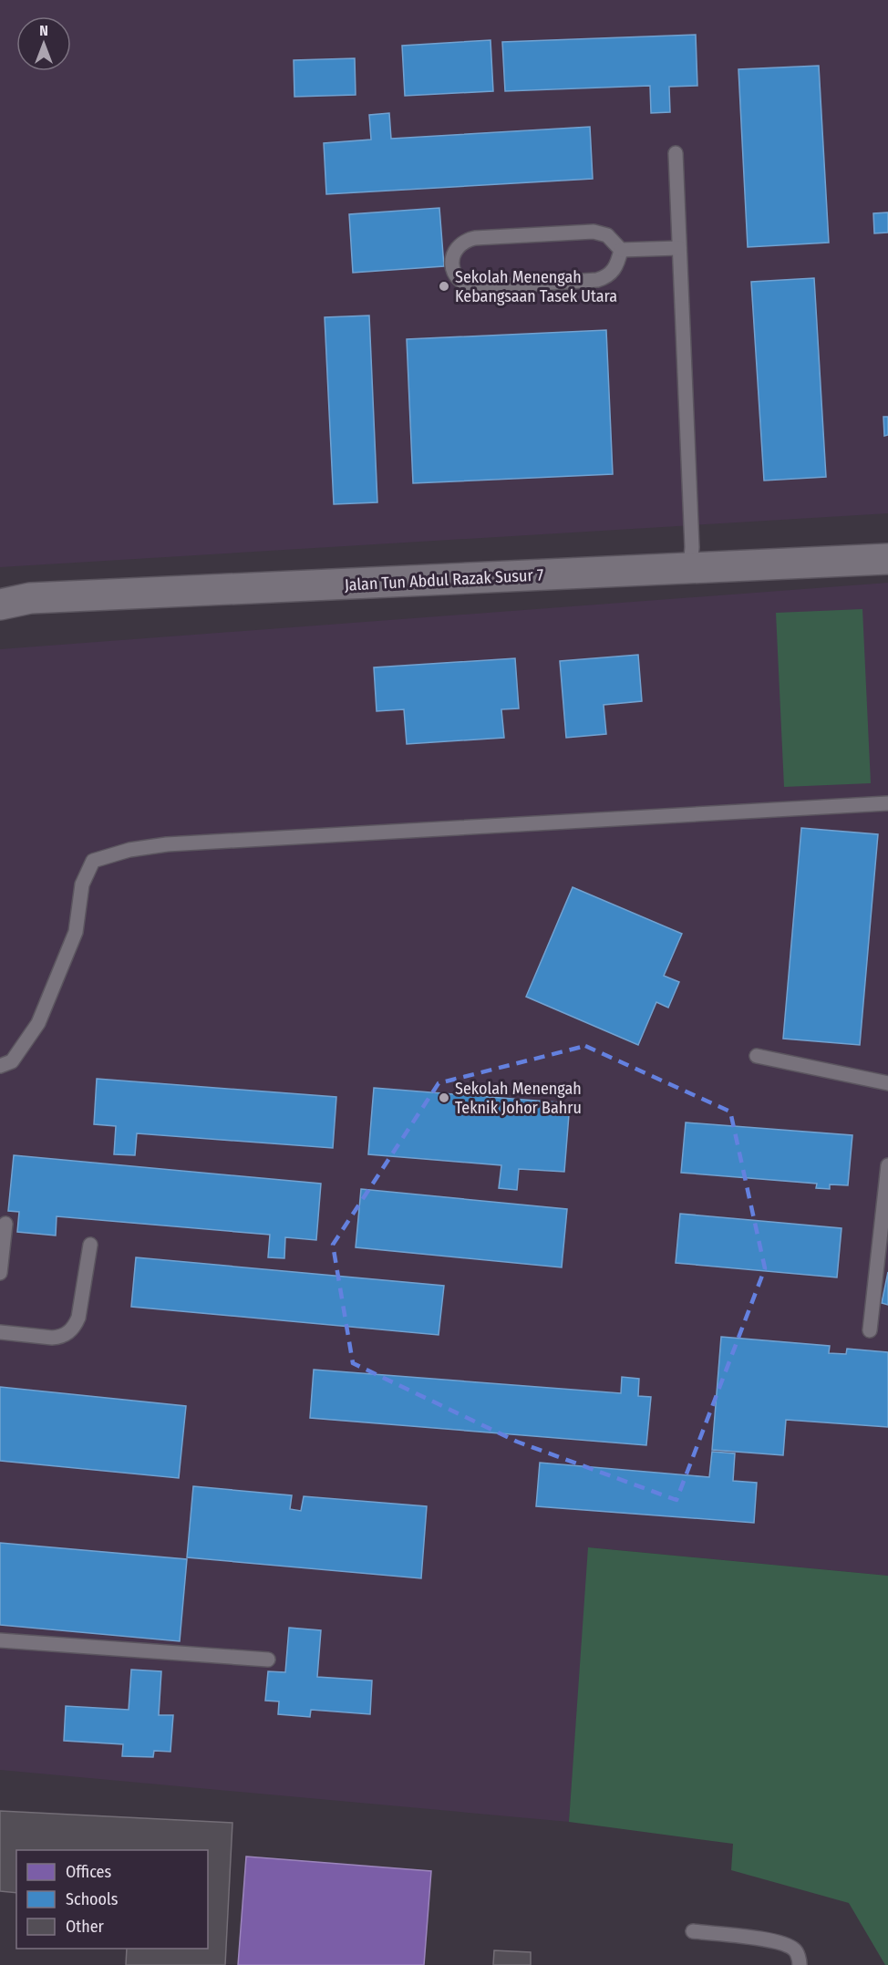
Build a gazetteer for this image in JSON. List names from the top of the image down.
{
  "streets": {
    "street": ["Jalan Tun Abdul Razak Susur 7"]
  },
  "places": ["Sekolah Menengah Kebangsaan Tasek Utara", "Sekolah Menengah Teknik Johor Bahru"],
  "legend": ["Offices", "Schools", "Other"],
  "north": "top"
}
